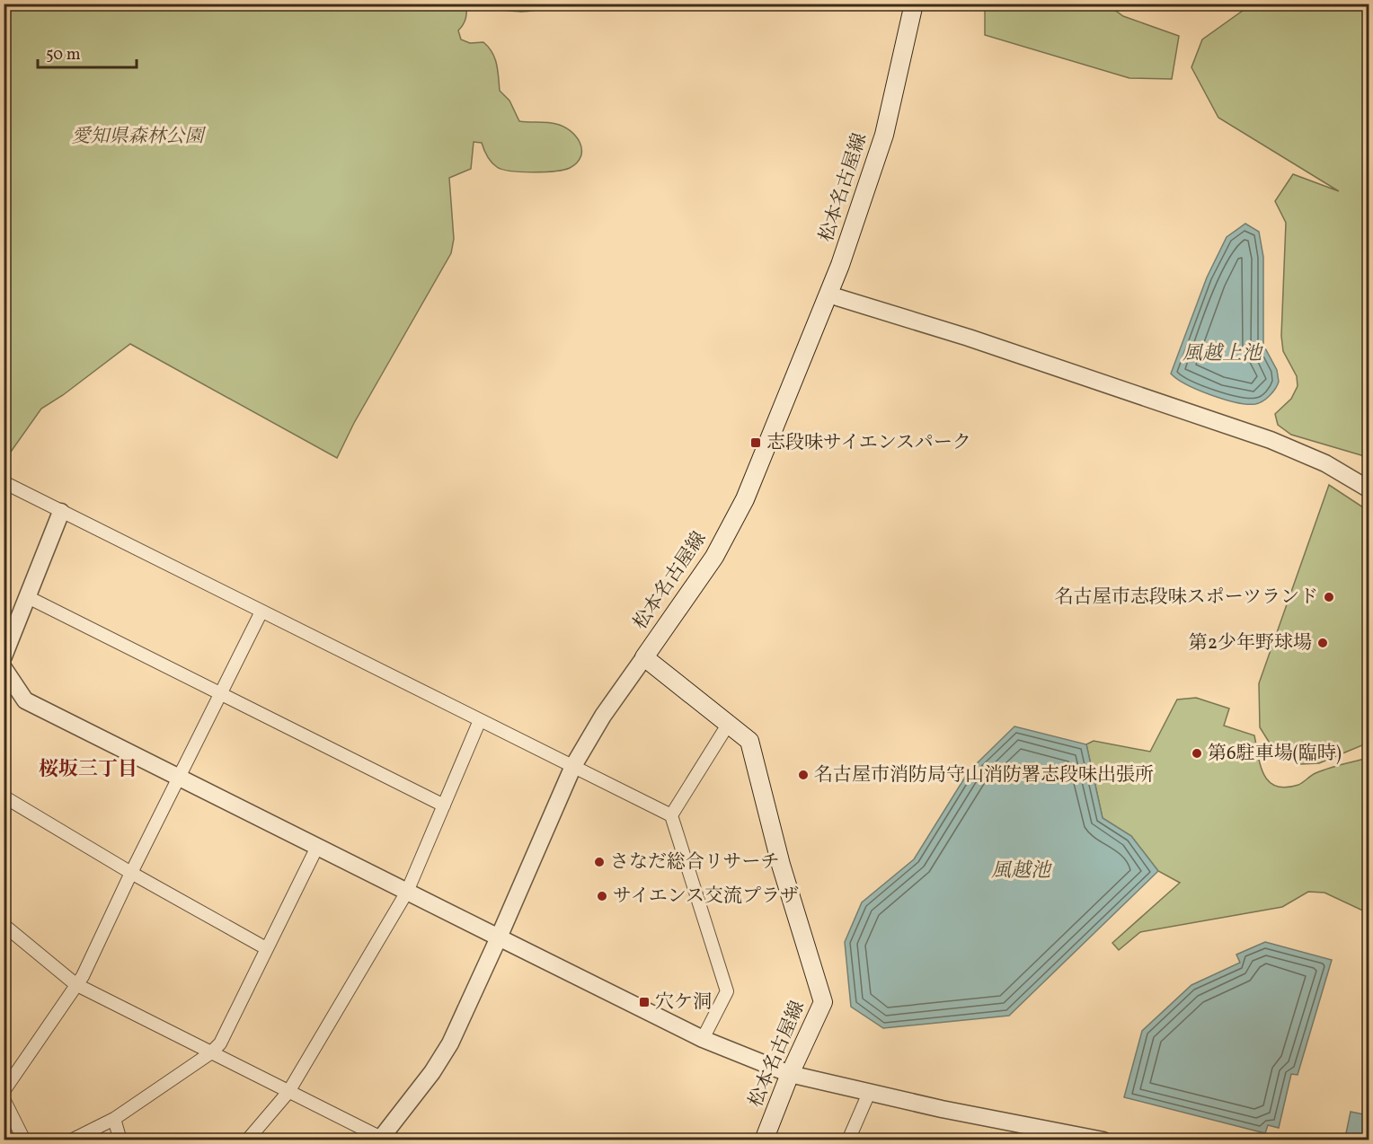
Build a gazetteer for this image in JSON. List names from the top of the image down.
{
  "streets": {
    "main road": ["松本名古屋線"]
  },
  "districts": ["桜坂三丁目"],
  "water": ["風越上池", "風越池"],
  "parks": ["愛知県森林公園"],
  "places": {
    "transit": ["志段味サイエンスパーク", "穴ケ洞"],
    "other": [
      "名古屋市志段味スポーツランド",
      "第2少年野球場",
      "第6駐車場(臨時)",
      "名古屋市消防局守山消防署志段味出張所",
      "さなだ総合リサーチ",
      "サイエンス交流プラザ"
    ]
  },
  "scale_bar": "50 m"
}
